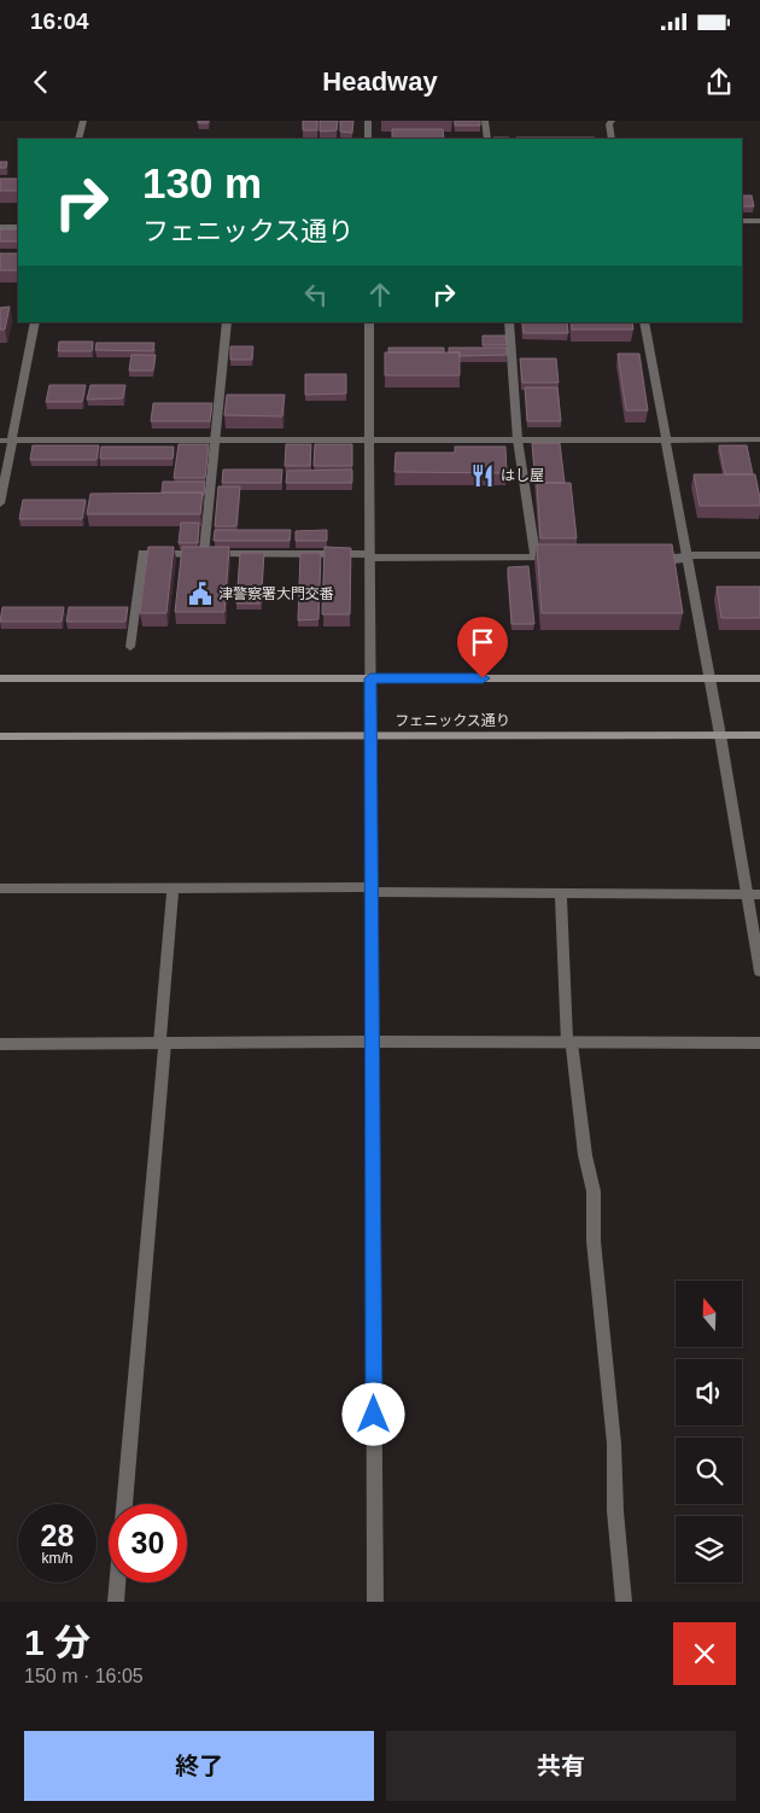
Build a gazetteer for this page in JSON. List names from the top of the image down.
{
  "streets": {
    "street": ["フェニックス通り"]
  },
  "places": {
    "restaurant": ["はし屋"],
    "public building": ["津警察署大門交番"]
  },
  "north": "top",
  "page": {
    "status": "16:04",
    "header": "Headway",
    "turn": ["130 m", "フェニックス通り"],
    "speed": "28 km/h",
    "limit": "30",
    "heading": ["1 分", "150 m · 16:05"],
    "buttons": ["終了", "共有"]
  }
}
